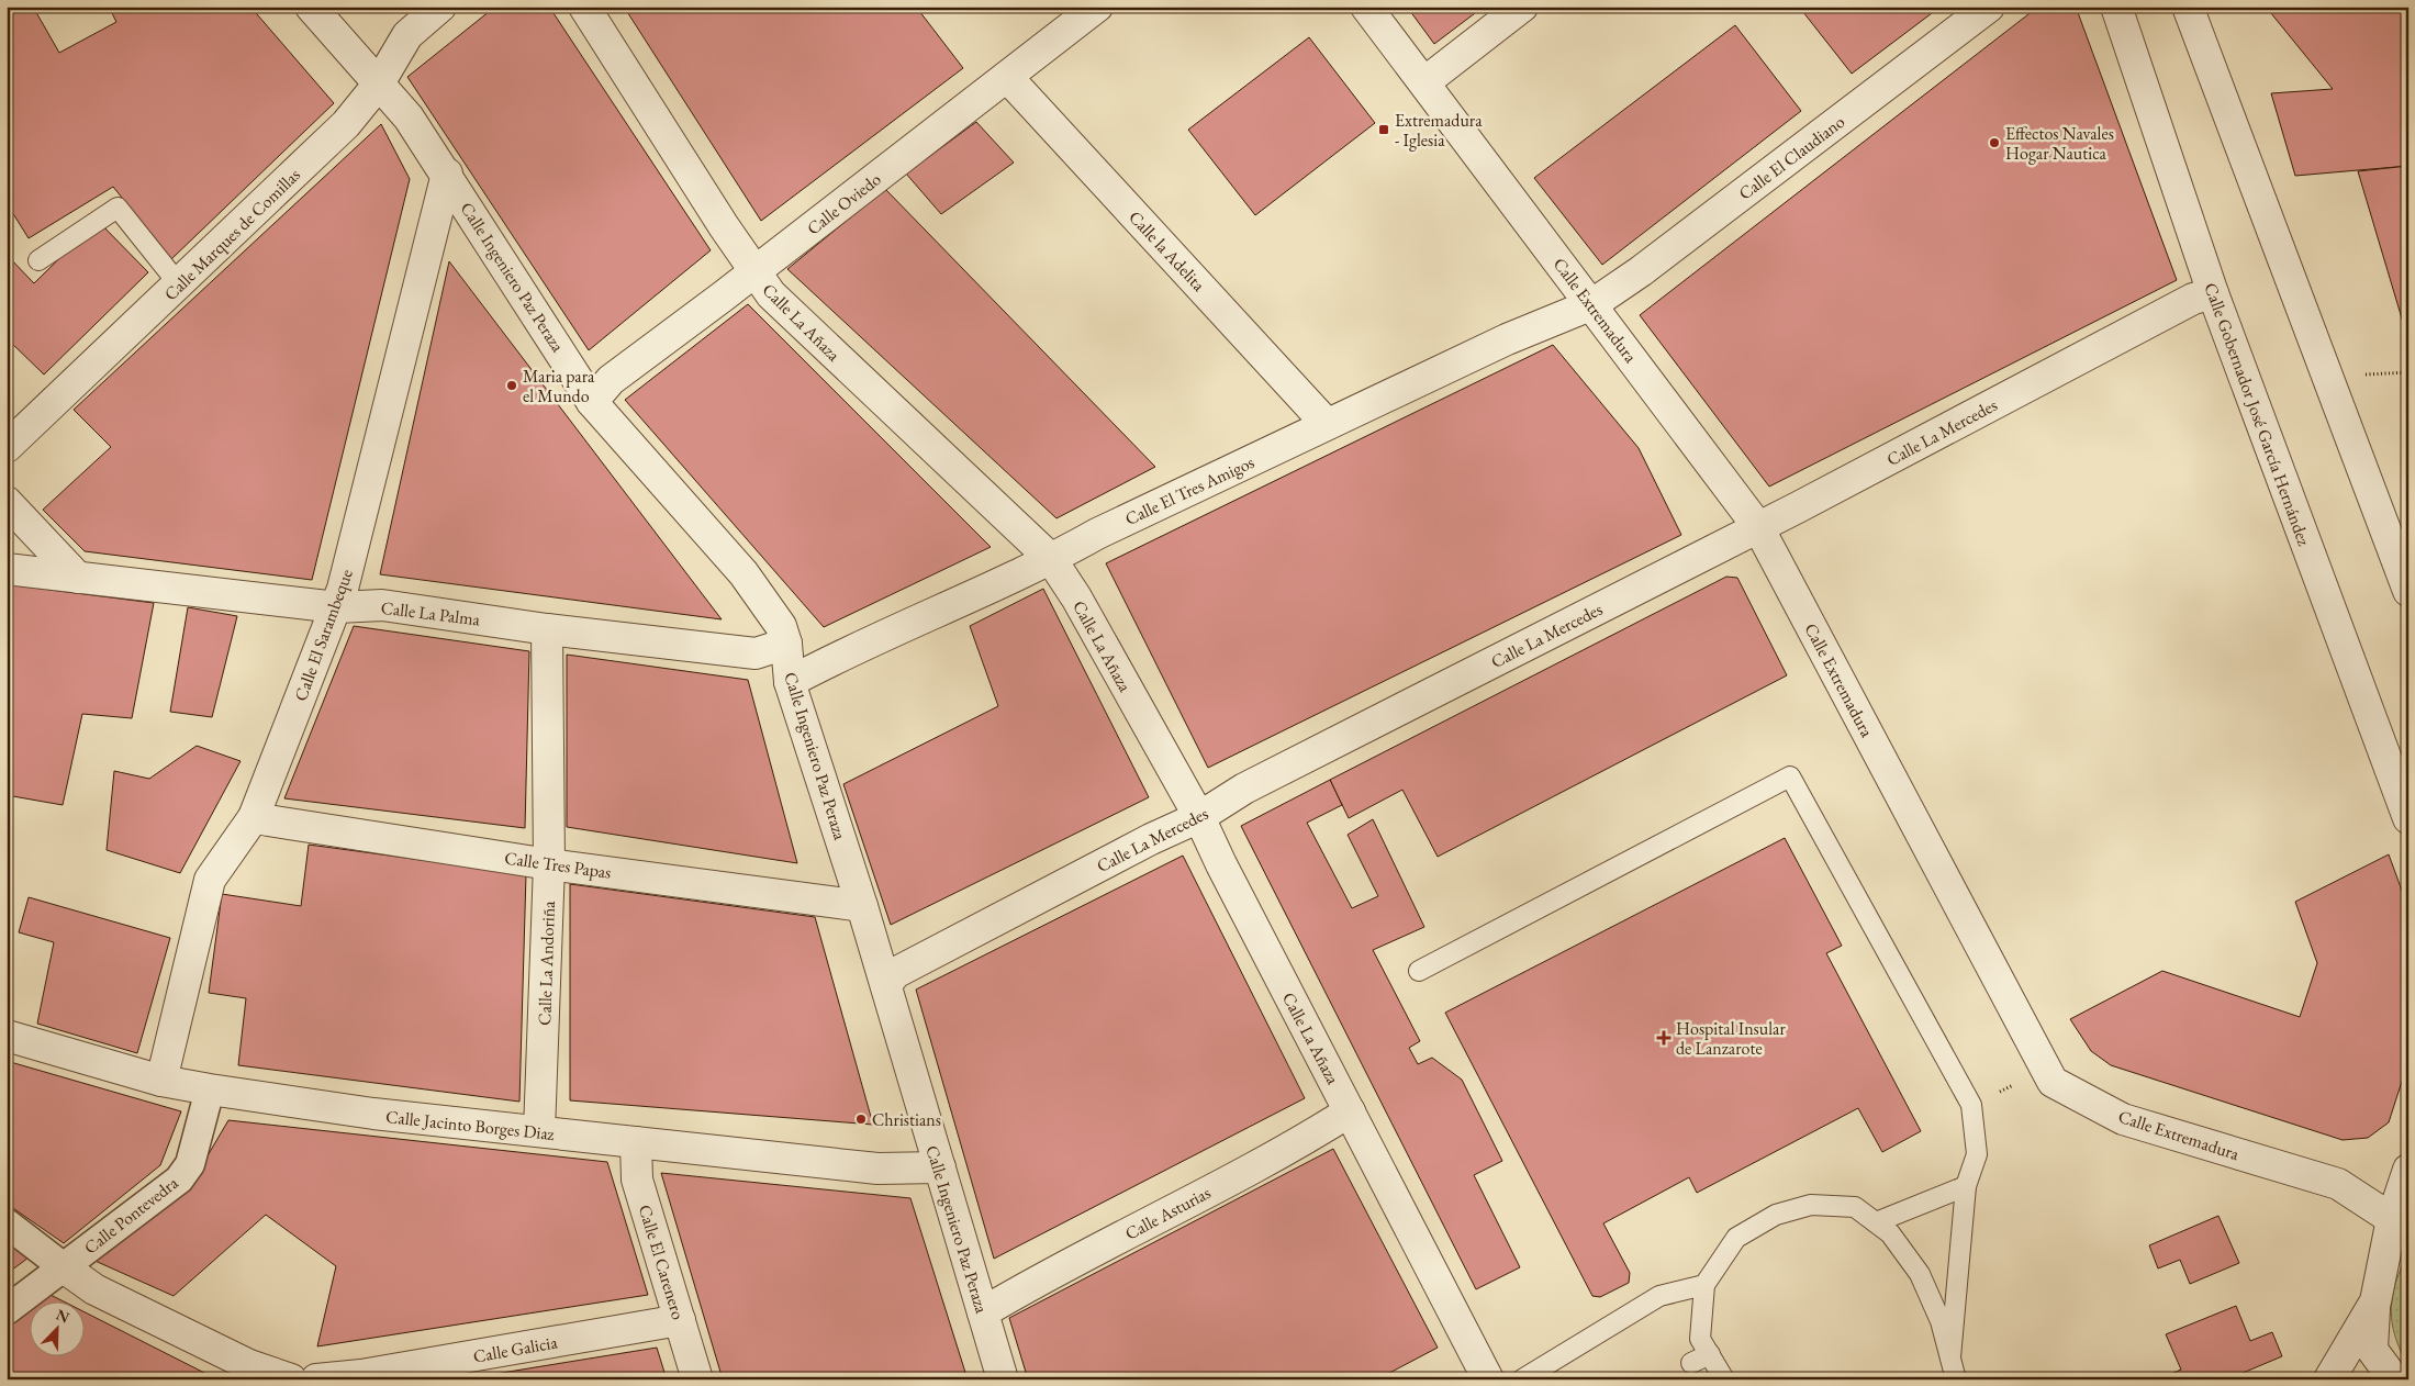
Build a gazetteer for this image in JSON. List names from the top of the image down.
{
  "streets": {
    "street": [
      "Calle El Claudiano",
      "Calle Oviedo",
      "Calle Marques de Comillas",
      "Calle la Adelita",
      "Calle Ingeniero Paz Peraza",
      "Calle Extremadura",
      "Calle La Añaza",
      "Calle Gobernador José García Hernández",
      "Calle La Mercedes",
      "Calle El Tres Amigos",
      "Calle La Palma",
      "Calle El Sarambeque",
      "Calle Tres Papas",
      "Calle La Andoriña",
      "Calle Jacinto Borges Diaz",
      "Calle Asturias",
      "Calle Pontevedra",
      "Calle El Carenero",
      "Calle Galicia"
    ]
  },
  "crossings": [
    ["Calle El Claudiano", "Calle Extremadura"],
    ["Calle El Claudiano", "Calle El Tres Amigos"],
    ["Calle Oviedo", "Calle la Adelita"],
    ["Calle Oviedo", "Calle Ingeniero Paz Peraza"],
    ["Calle Oviedo", "Calle La Añaza"],
    ["Calle Marques de Comillas", "Calle Ingeniero Paz Peraza"],
    ["Calle la Adelita", "Calle El Tres Amigos"],
    ["Calle Ingeniero Paz Peraza", "Calle La Mercedes"],
    ["Calle Ingeniero Paz Peraza", "Calle El Tres Amigos"],
    ["Calle Ingeniero Paz Peraza", "Calle La Palma"],
    ["Calle Ingeniero Paz Peraza", "Calle El Sarambeque"],
    ["Calle Ingeniero Paz Peraza", "Calle Tres Papas"],
    ["Calle Ingeniero Paz Peraza", "Calle Jacinto Borges Diaz"],
    ["Calle Ingeniero Paz Peraza", "Calle Asturias"],
    ["Calle Extremadura", "Calle La Mercedes"],
    ["Calle Extremadura", "Calle El Tres Amigos"],
    ["Calle La Añaza", "Calle La Mercedes"],
    ["Calle La Añaza", "Calle El Tres Amigos"],
    ["Calle La Añaza", "Calle Asturias"],
    ["Calle Gobernador José García Hernández", "Calle La Mercedes"],
    ["Calle La Palma", "Calle El Sarambeque"],
    ["Calle La Palma", "Calle La Andoriña"],
    ["Calle El Sarambeque", "Calle Tres Papas"],
    ["Calle El Sarambeque", "Calle Jacinto Borges Diaz"],
    ["Calle Tres Papas", "Calle La Andoriña"],
    ["Calle La Andoriña", "Calle Jacinto Borges Diaz"],
    ["Calle Jacinto Borges Diaz", "Calle Pontevedra"],
    ["Calle Jacinto Borges Diaz", "Calle El Carenero"],
    ["Calle El Carenero", "Calle Galicia"]
  ],
  "places": {
    "transit": ["Extremadura - Iglesia"],
    "other": ["Effectos Navales Hogar Nautica", "Maria para el Mundo", "Christians"],
    "health": ["Hospital Insular de Lanzarote"]
  },
  "north": "top right"
}
